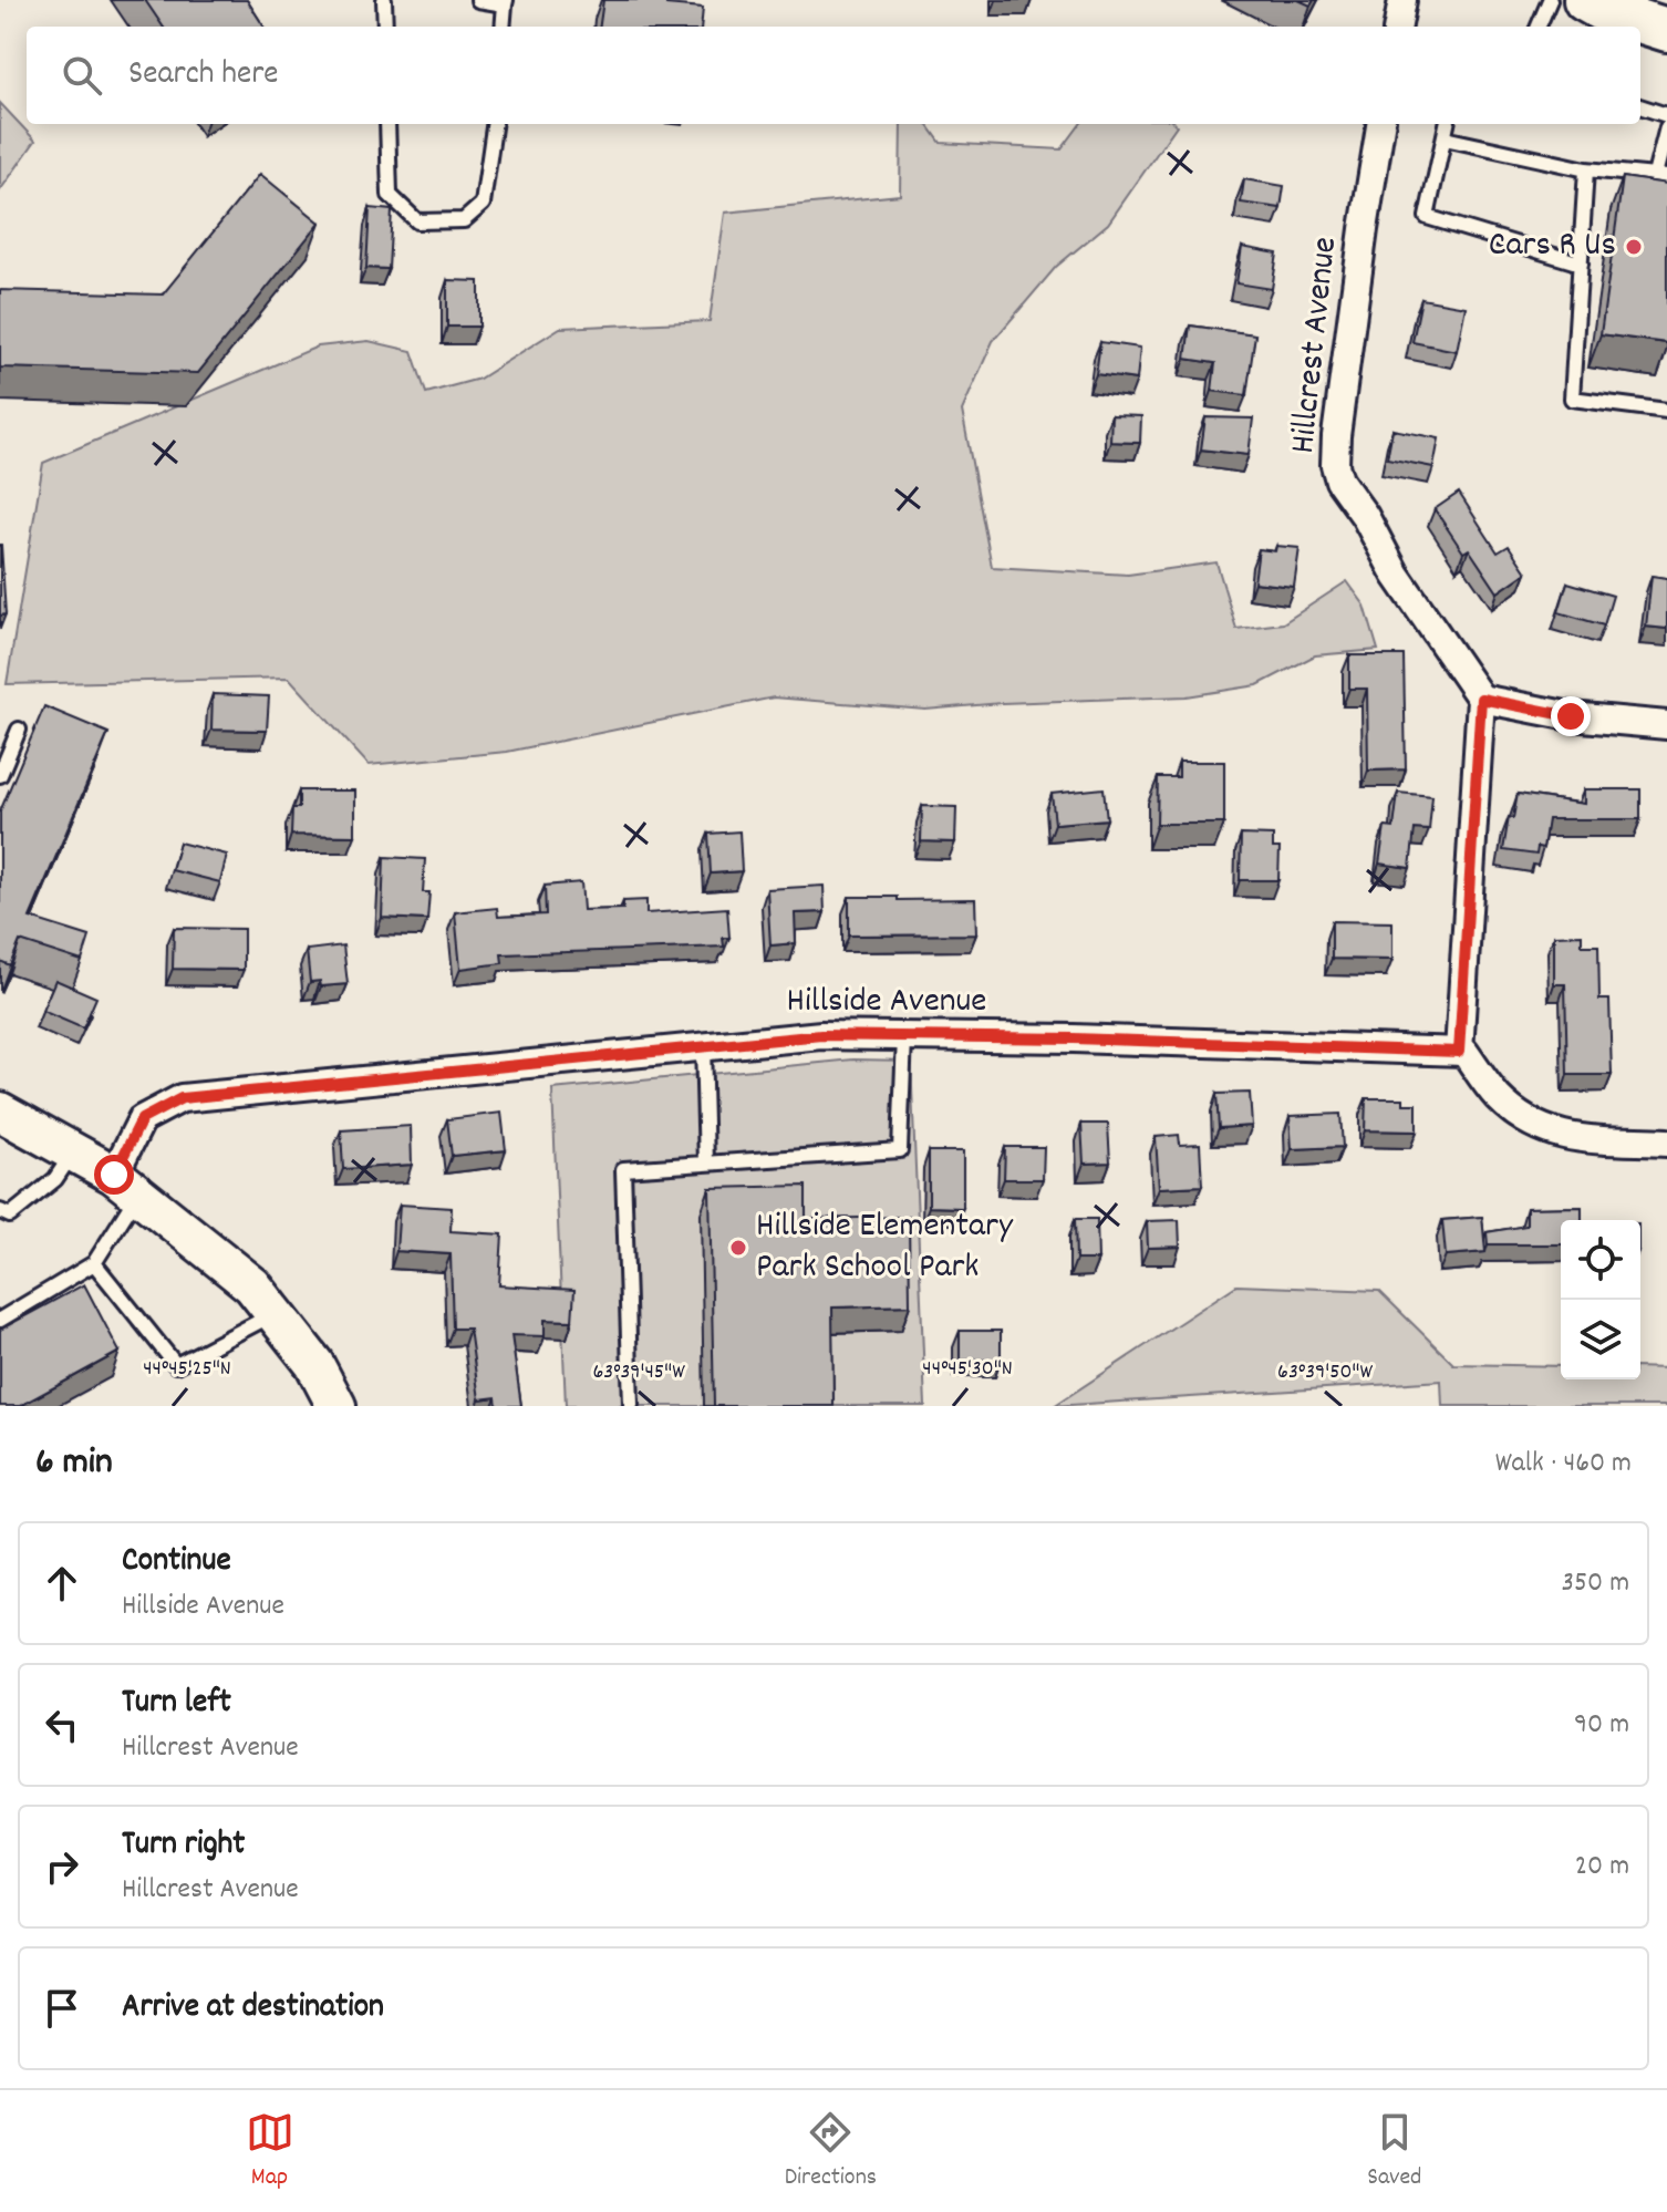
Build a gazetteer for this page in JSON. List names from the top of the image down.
{
  "streets": {
    "street": ["Hillcrest Avenue", "Hillside Avenue"]
  },
  "places": ["Cars R Us", "Hillside Elementary Park School Park"],
  "page": {
    "search": "Search here",
    "heading": ["6 min", "Walk · 460 m"],
    "list": [
      ["Continue", "Hillside Avenue", "350 m"],
      ["Turn left", "Hillcrest Avenue", "90 m"],
      ["Turn right", "Hillcrest Avenue", "20 m"],
      "Arrive at destination"
    ],
    "nav": ["Map", "Directions", "Saved"]
  },
  "coordinates": [
    "44°45'25\"N",
    "44°45'30\"N",
    "63°39'45\"W",
    "63°39'50\"W"
  ]
}
